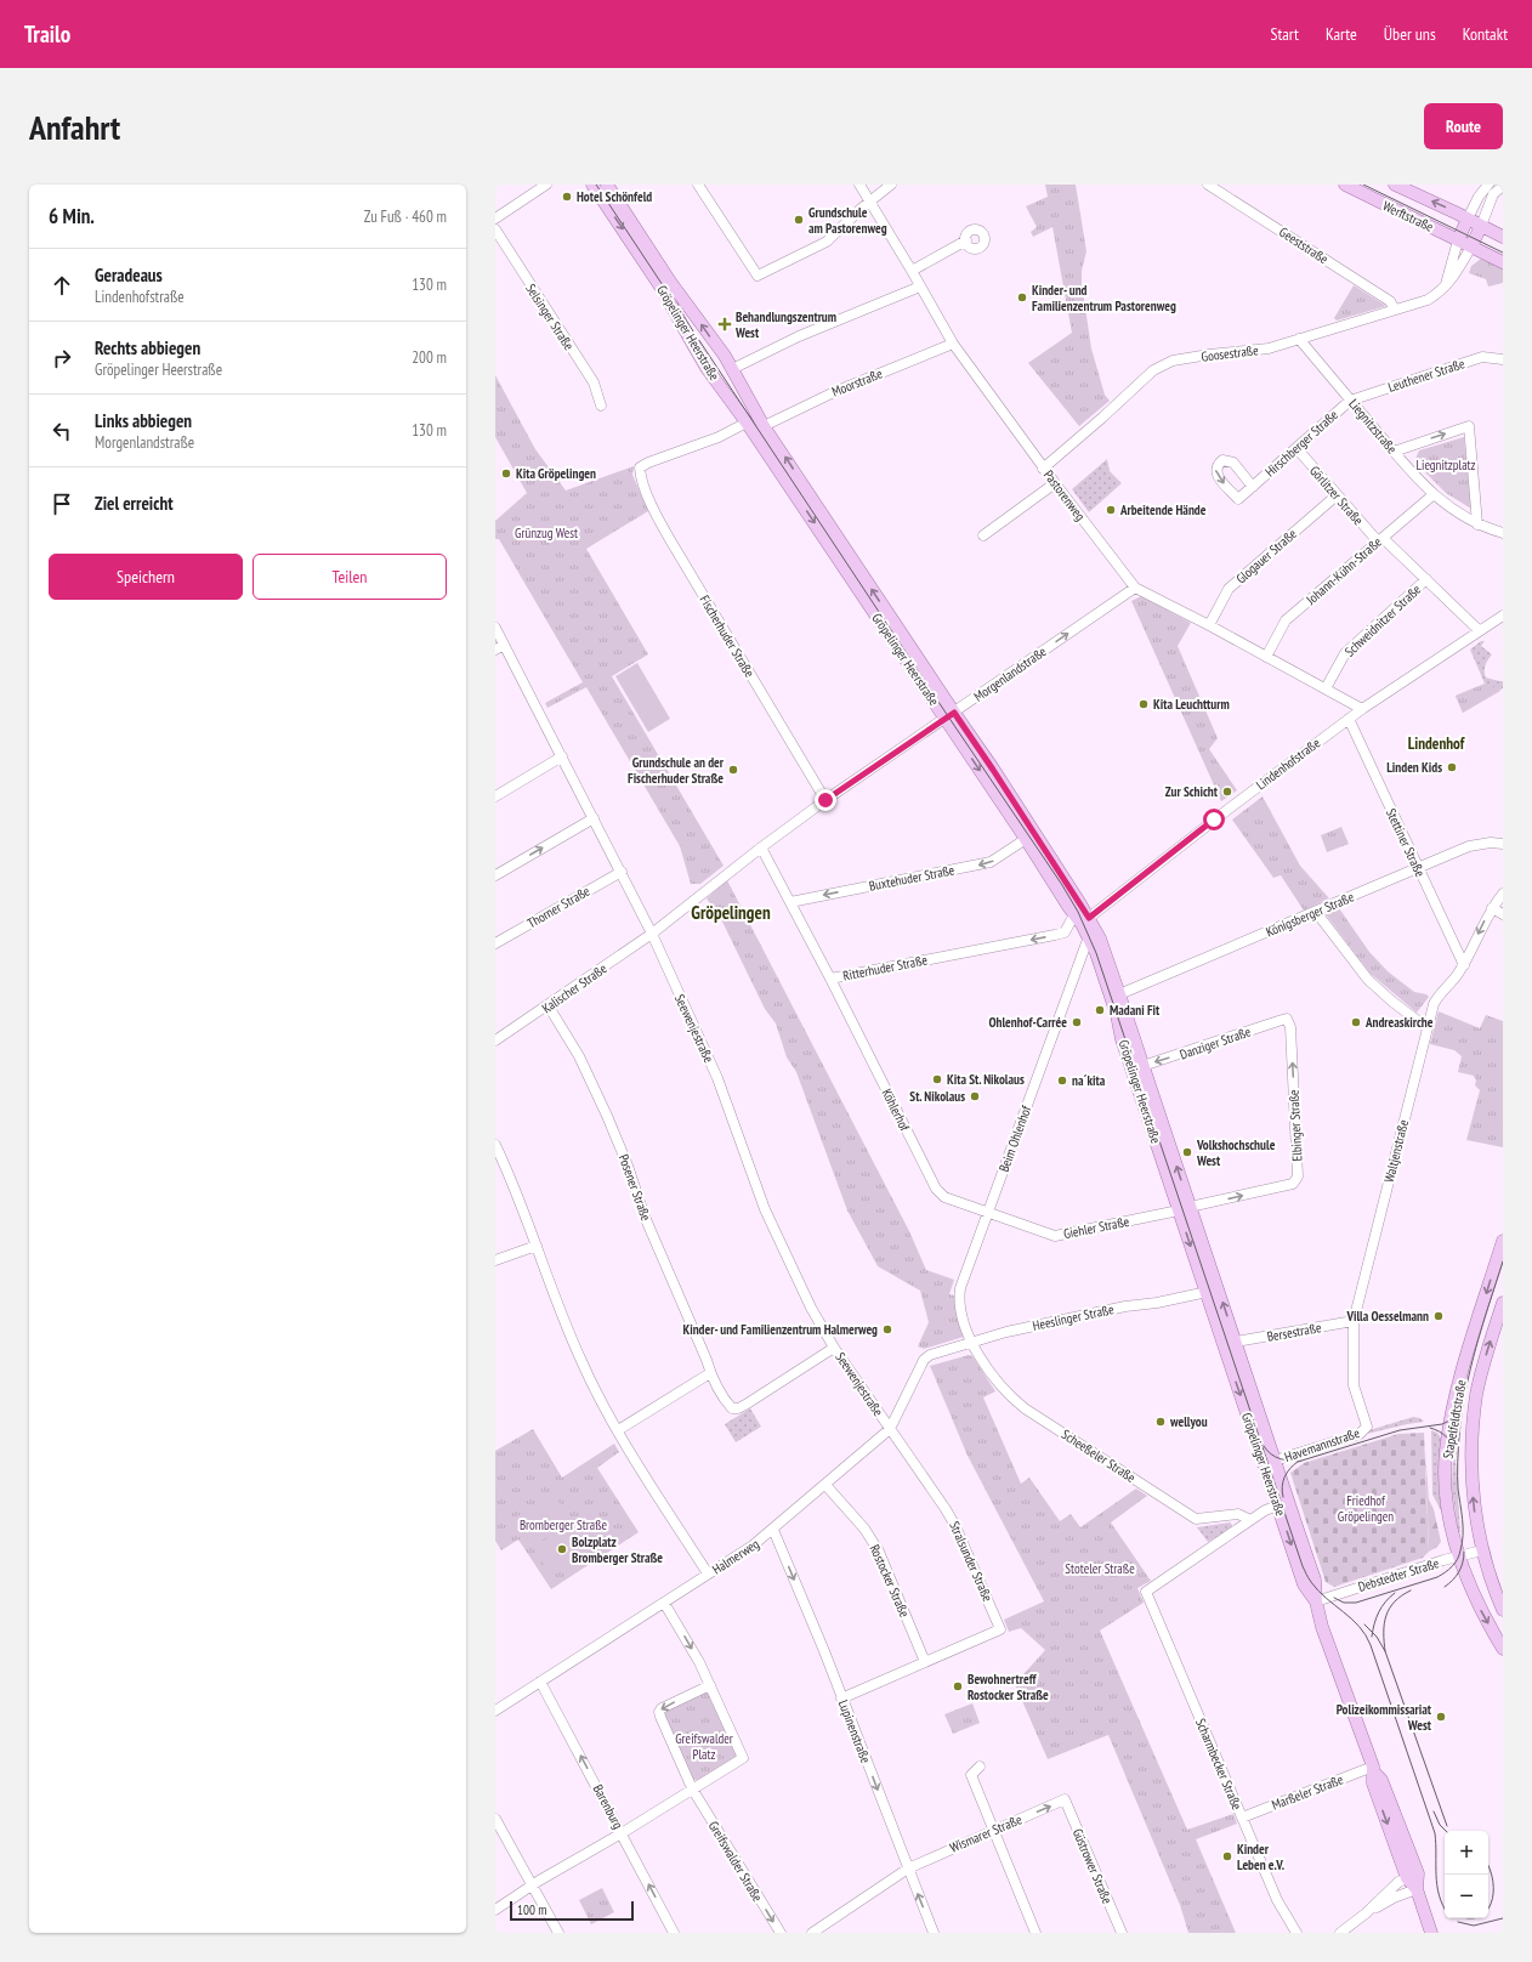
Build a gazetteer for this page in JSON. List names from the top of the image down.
{
  "streets": {
    "main road": ["Werftstraße", "Gröpelinger Heerstraße", "Stapelfeldtstraße"],
    "street": [
      "Geeststraße",
      "Selsinger Straße",
      "Goosestraße",
      "Leuthener Straße",
      "Moorstraße",
      "Liegnitzstraße",
      "Hirschberger Straße",
      "Pastorenweg",
      "Görlitzer Straße",
      "Glogauer Straße",
      "Johann-Kühn-Straße",
      "Schweidnitzer Straße",
      "Fischerhuder Straße",
      "Morgenlandstraße",
      "Lindenhofstraße",
      "Stettiner Straße",
      "Buxtehuder Straße",
      "Thorner Straße",
      "Königsberger Straße",
      "Ritterhuder Straße",
      "Kalischer Straße",
      "Seewenjestraße",
      "Danziger Straße",
      "Köhlerhof",
      "Elbinger Straße",
      "Beim Ohlenhof",
      "Waltjenstraße",
      "Posener Straße",
      "Giehler Straße",
      "Heeslinger Straße",
      "Bersestraße",
      "Havemannstraße",
      "Scheeßeler Straße",
      "Halmerweg",
      "Stralsunder Straße",
      "Debstedter Straße",
      "Rostocker Straße",
      "Lupinenstraße",
      "Scharmbecker Straße",
      "Marßeler Straße",
      "Barenburg",
      "Wismarer Straße",
      "Greifswalder Straße",
      "Güstrower Straße"
    ]
  },
  "crossings": [
    ["Werftstraße", "Goosestraße"],
    ["Geeststraße", "Goosestraße"],
    ["Gröpelinger Heerstraße", "Moorstraße"],
    ["Gröpelinger Heerstraße", "Fischerhuder Straße"],
    ["Gröpelinger Heerstraße", "Morgenlandstraße"],
    ["Gröpelinger Heerstraße", "Lindenhofstraße"],
    ["Gröpelinger Heerstraße", "Buxtehuder Straße"],
    ["Gröpelinger Heerstraße", "Königsberger Straße"],
    ["Gröpelinger Heerstraße", "Ritterhuder Straße"],
    ["Gröpelinger Heerstraße", "Danziger Straße"],
    ["Gröpelinger Heerstraße", "Elbinger Straße"],
    ["Gröpelinger Heerstraße", "Beim Ohlenhof"],
    ["Gröpelinger Heerstraße", "Giehler Straße"],
    ["Gröpelinger Heerstraße", "Heeslinger Straße"],
    ["Gröpelinger Heerstraße", "Bersestraße"],
    ["Gröpelinger Heerstraße", "Havemannstraße"],
    ["Gröpelinger Heerstraße", "Debstedter Straße"],
    ["Gröpelinger Heerstraße", "Marßeler Straße"],
    ["Goosestraße", "Liegnitzstraße"],
    ["Goosestraße", "Pastorenweg"],
    ["Leuthener Straße", "Liegnitzstraße"],
    ["Leuthener Straße", "Hirschberger Straße"],
    ["Moorstraße", "Pastorenweg"],
    ["Liegnitzstraße", "Hirschberger Straße"],
    ["Liegnitzstraße", "Johann-Kühn-Straße"],
    ["Hirschberger Straße", "Görlitzer Straße"],
    ["Pastorenweg", "Glogauer Straße"],
    ["Pastorenweg", "Johann-Kühn-Straße"],
    ["Pastorenweg", "Schweidnitzer Straße"],
    ["Pastorenweg", "Morgenlandstraße"],
    ["Pastorenweg", "Lindenhofstraße"],
    ["Görlitzer Straße", "Glogauer Straße"],
    ["Görlitzer Straße", "Johann-Kühn-Straße"],
    ["Görlitzer Straße", "Schweidnitzer Straße"],
    ["Görlitzer Straße", "Lindenhofstraße"],
    ["Fischerhuder Straße", "Morgenlandstraße"],
    ["Morgenlandstraße", "Ritterhuder Straße"],
    ["Morgenlandstraße", "Kalischer Straße"],
    ["Morgenlandstraße", "Seewenjestraße"],
    ["Lindenhofstraße", "Stettiner Straße"],
    ["Lindenhofstraße", "Ritterhuder Straße"],
    ["Stettiner Straße", "Königsberger Straße"],
    ["Stettiner Straße", "Waltjenstraße"],
    ["Buxtehuder Straße", "Ritterhuder Straße"],
    ["Thorner Straße", "Seewenjestraße"],
    ["Ritterhuder Straße", "Köhlerhof"],
    ["Kalischer Straße", "Seewenjestraße"],
    ["Kalischer Straße", "Posener Straße"],
    ["Seewenjestraße", "Posener Straße"],
    ["Seewenjestraße", "Halmerweg"],
    ["Seewenjestraße", "Stralsunder Straße"],
    ["Danziger Straße", "Elbinger Straße"],
    ["Köhlerhof", "Beim Ohlenhof"],
    ["Köhlerhof", "Giehler Straße"],
    ["Elbinger Straße", "Giehler Straße"],
    ["Beim Ohlenhof", "Giehler Straße"],
    ["Beim Ohlenhof", "Heeslinger Straße"],
    ["Beim Ohlenhof", "Scheeßeler Straße"],
    ["Waltjenstraße", "Bersestraße"],
    ["Waltjenstraße", "Havemannstraße"],
    ["Heeslinger Straße", "Scheeßeler Straße"],
    ["Heeslinger Straße", "Halmerweg"],
    ["Stapelfeldtstraße", "Debstedter Straße"],
    ["Scheeßeler Straße", "Scharmbecker Straße"],
    ["Halmerweg", "Stralsunder Straße"],
    ["Halmerweg", "Rostocker Straße"],
    ["Halmerweg", "Lupinenstraße"],
    ["Halmerweg", "Barenburg"],
    ["Stralsunder Straße", "Rostocker Straße"],
    ["Lupinenstraße", "Wismarer Straße"],
    ["Scharmbecker Straße", "Marßeler Straße"],
    ["Wismarer Straße", "Güstrower Straße"]
  ],
  "one_way": [
    "Morgenlandstraße",
    "Buxtehuder Straße",
    "Ritterhuder Straße",
    "Danziger Straße",
    "Barenburg",
    "Greifswalder Straße"
  ],
  "districts": ["Lindenhof", "Gröpelingen"],
  "parks": [
    "Liegnitzplatz",
    "Grünzug West",
    "Friedhof Gröpelingen",
    "Bromberger Straße",
    "Stoteler Straße",
    "Greifswalder Platz"
  ],
  "places": {
    "other": [
      "Hotel Schönfeld",
      "Grundschule am Pastorenweg",
      "Kinder- und Familienzentrum Pastorenweg",
      "Kita Gröpelingen",
      "Arbeitende Hände",
      "Kita Leuchtturm",
      "Linden Kids",
      "Grundschule an der Fischerhuder Straße",
      "Zur Schicht",
      "Madani Fit",
      "Ohlenhof-Carrée",
      "Andreaskirche",
      "Kita St. Nikolaus",
      "na´kita",
      "St. Nikolaus",
      "Volkshochschule West",
      "Villa Oesselmann",
      "Kinder- und Familienzentrum Halmerweg",
      "wellyou",
      "Bolzplatz Bromberger Straße",
      "Bewohnertreff Rostocker Straße",
      "Polizeikommissariat West",
      "Kinder Leben e.V."
    ],
    "health": ["Behandlungszentrum West"]
  },
  "scale_bar": "100 m",
  "page": {
    "header": "Trailo",
    "nav": [
      "Start",
      "Karte",
      "Über uns",
      "Kontakt"
    ],
    "buttons": [
      "Route",
      ["Speichern", "Teilen"]
    ],
    "title": "Anfahrt",
    "heading": ["6 Min.", "Zu Fuß · 460 m"],
    "list": [
      ["Geradeaus", "Lindenhofstraße", "130 m"],
      ["Rechts abbiegen", "Gröpelinger Heerstraße", "200 m"],
      ["Links abbiegen", "Morgenlandstraße", "130 m"],
      "Ziel erreicht"
    ],
    "map_buttons": ["+", "−"],
    "scale": "100 m"
  }
}
